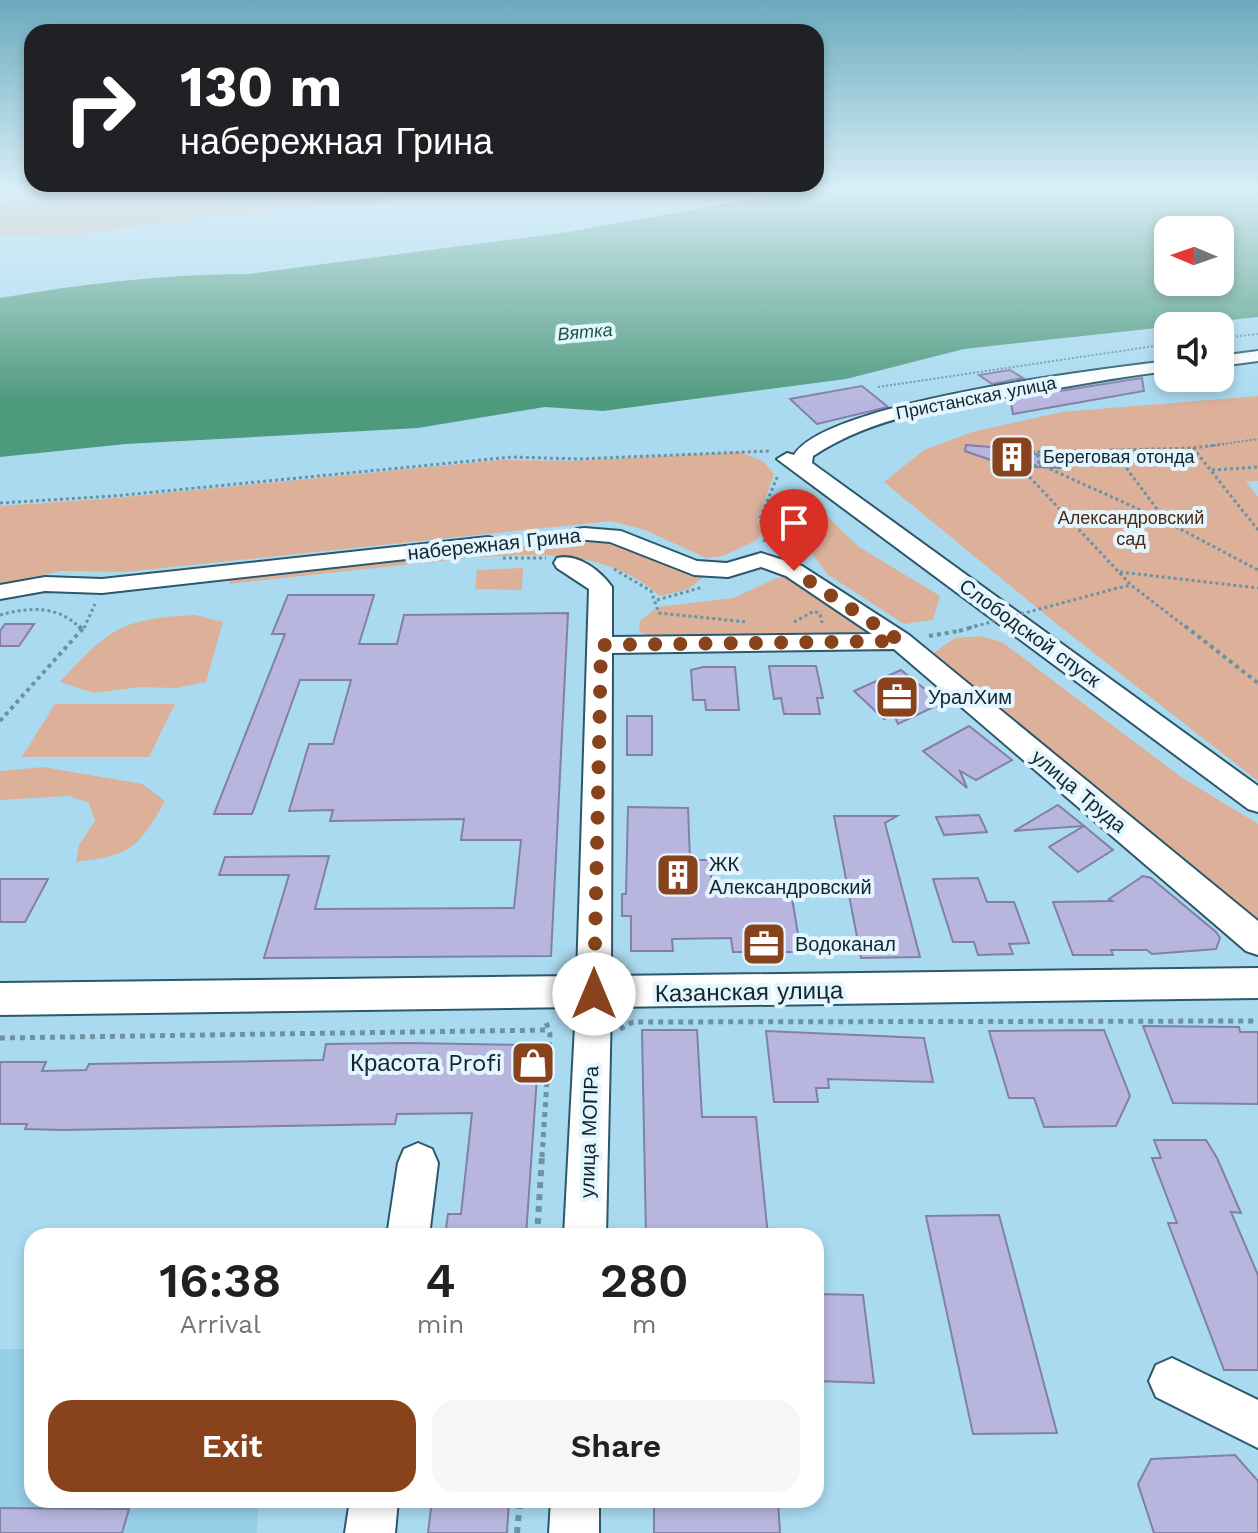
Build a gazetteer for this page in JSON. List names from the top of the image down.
{
  "streets": {
    "street": [
      "Пристанская улица",
      "набережная Грина",
      "Слободской спуск",
      "улица Труда",
      "Казанская улица",
      "улица МОПРа"
    ]
  },
  "crossings": [
    ["Пристанская улица", "Слободской спуск"],
    ["набережная Грина", "улица Труда"],
    ["Казанская улица", "улица МОПРа"]
  ],
  "water": ["Вятка"],
  "parks": ["Александровский сад"],
  "places": {
    "building": ["Береговая отонда", "ЖК Александровский"],
    "office": ["УралХим", "Водоканал"],
    "shop": ["Красота Profi"]
  },
  "north": "left",
  "page": {
    "turn": ["130 m", "набережная Грина"],
    "eta": [
      "16:38",
      "Arrival",
      "4",
      "min",
      "280",
      "m"
    ],
    "buttons": ["Exit", "Share"]
  }
}
